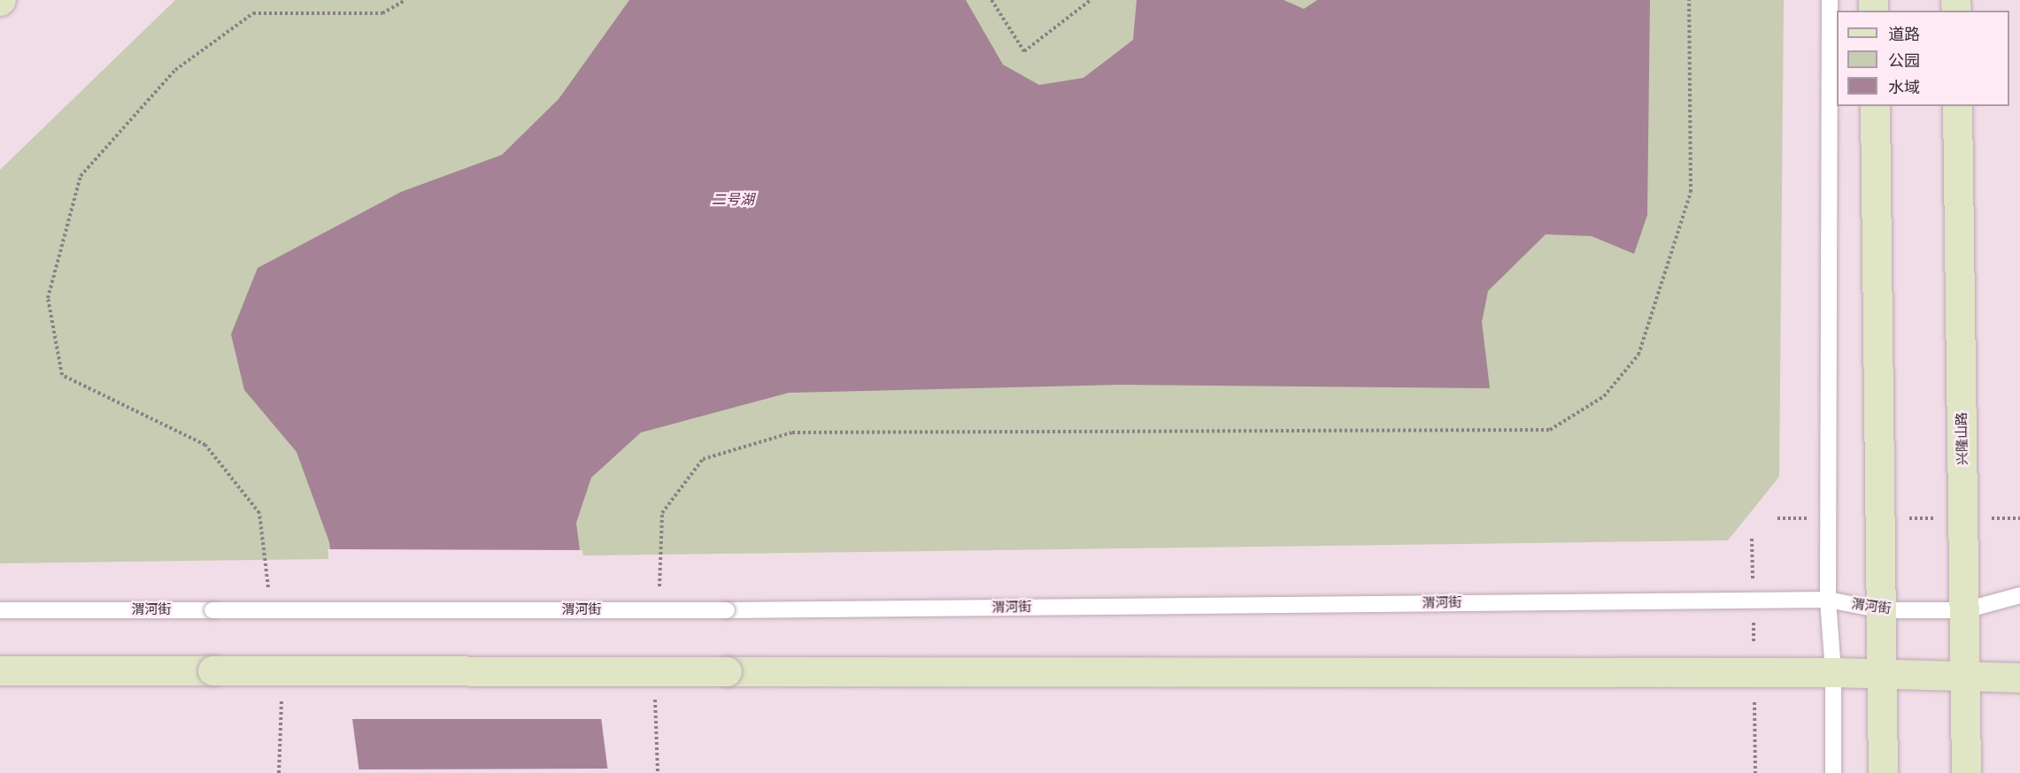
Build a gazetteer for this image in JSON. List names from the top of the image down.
{
  "streets": {
    "main road": ["兴隆山路"],
    "lane": ["渭河街"]
  },
  "crossings": [
    ["兴隆山路", "渭河街"]
  ],
  "water": ["二号湖"],
  "legend": ["道路", "公园", "水域"]
}
